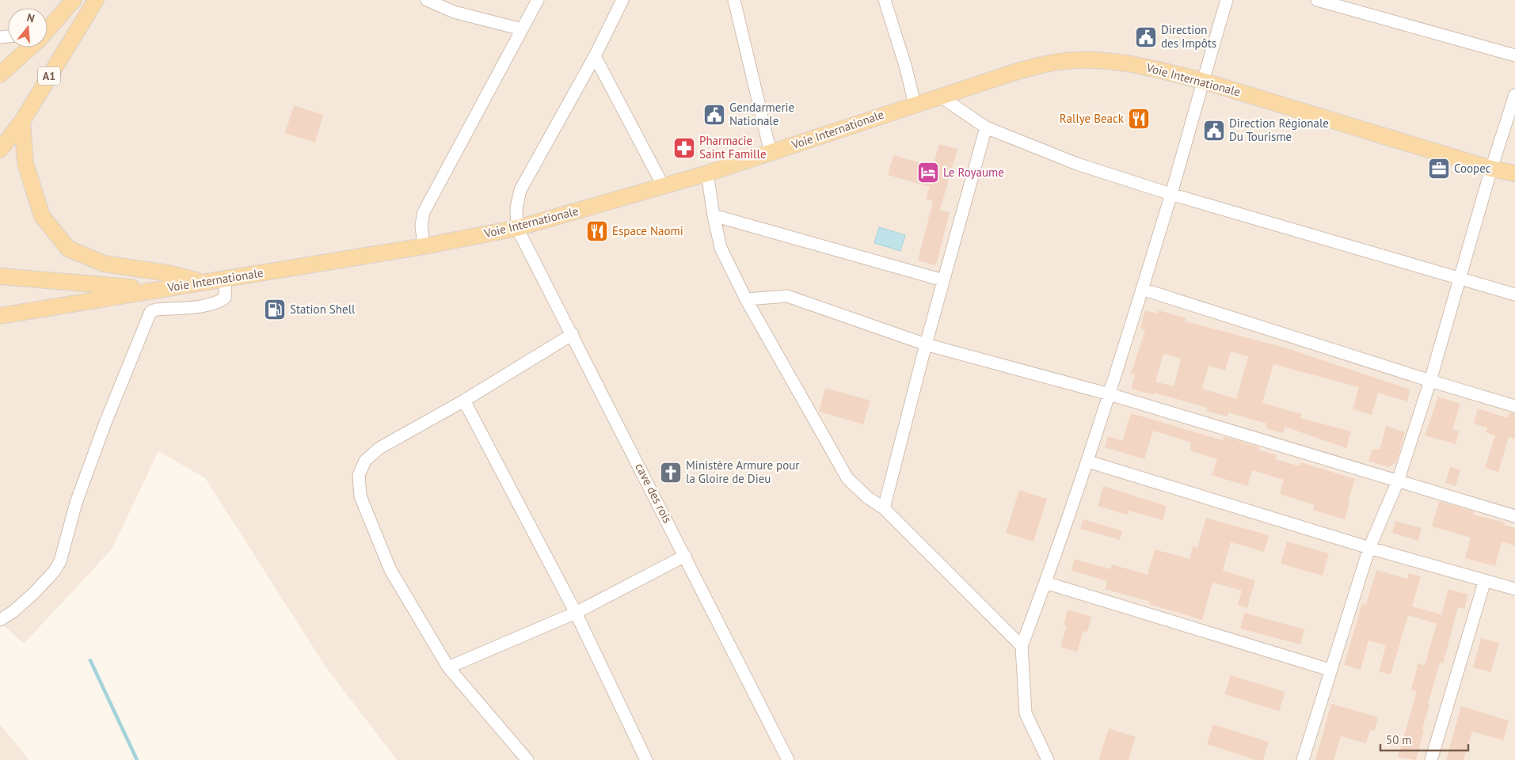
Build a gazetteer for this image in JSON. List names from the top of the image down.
{
  "streets": {
    "main road": ["A1", "Voie Internationale"],
    "street": ["cave des rois"]
  },
  "crossings": [
    ["Voie Internationale", "cave des rois"]
  ],
  "places": {
    "public building": ["Direction des Impôts", "Gendarmerie Nationale", "Direction Régionale Du Tourisme"],
    "restaurant": ["Rallye Beack", "Espace Naomi"],
    "pharmacy": ["Pharmacie Saint Famille"],
    "office": ["Coopec"],
    "hotel": ["Le Royaume"],
    "fuel station": ["Station Shell"],
    "church": ["Ministère Armure pour la Gloire de Dieu"]
  },
  "scale_bar": "50 m",
  "north": "top"
}
